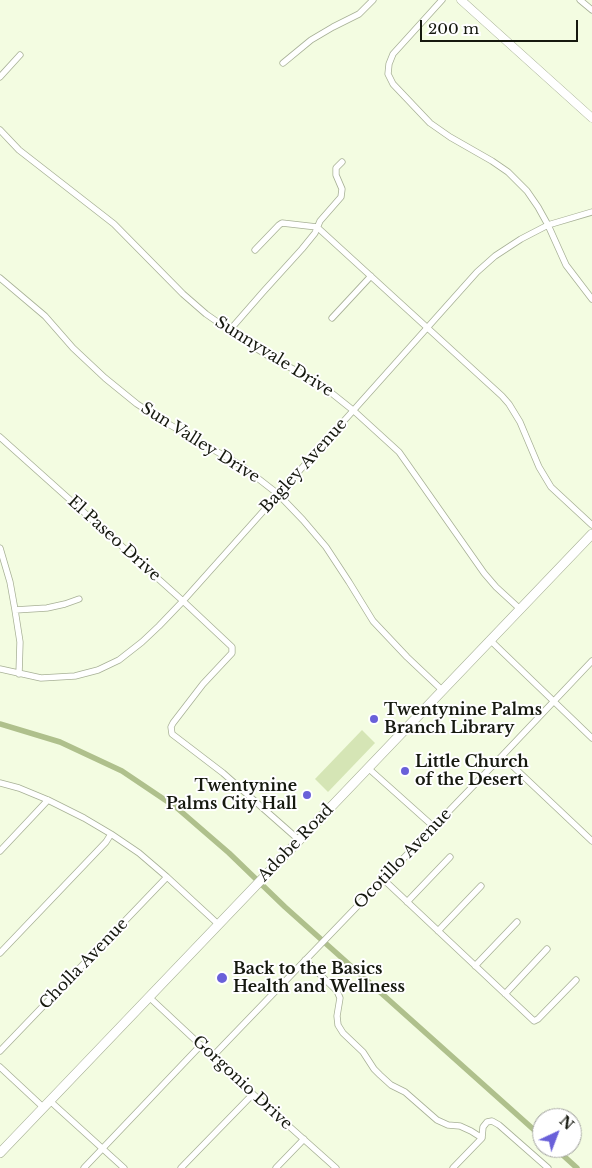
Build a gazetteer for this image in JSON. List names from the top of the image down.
{
  "streets": {
    "main road": ["Adobe Road"],
    "street": [
      "Sunnyvale Drive",
      "Sun Valley Drive",
      "Bagley Avenue",
      "El Paseo Drive",
      "Ocotillo Avenue",
      "Cholla Avenue",
      "Gorgonio Drive"
    ]
  },
  "crossings": [
    ["Sunnyvale Drive", "Bagley Avenue"],
    ["Sunnyvale Drive", "Adobe Road"],
    ["Sun Valley Drive", "Bagley Avenue"],
    ["Sun Valley Drive", "Adobe Road"],
    ["Bagley Avenue", "El Paseo Drive"],
    ["El Paseo Drive", "Adobe Road"],
    ["Adobe Road", "Gorgonio Drive"],
    ["Ocotillo Avenue", "Gorgonio Drive"]
  ],
  "places": [
    "Twentynine Palms Branch Library",
    "Little Church of the Desert",
    "Twentynine Palms City Hall",
    "Back to the Basics Health and Wellness"
  ],
  "scale_bar": "200 m",
  "north": "top right"
}
